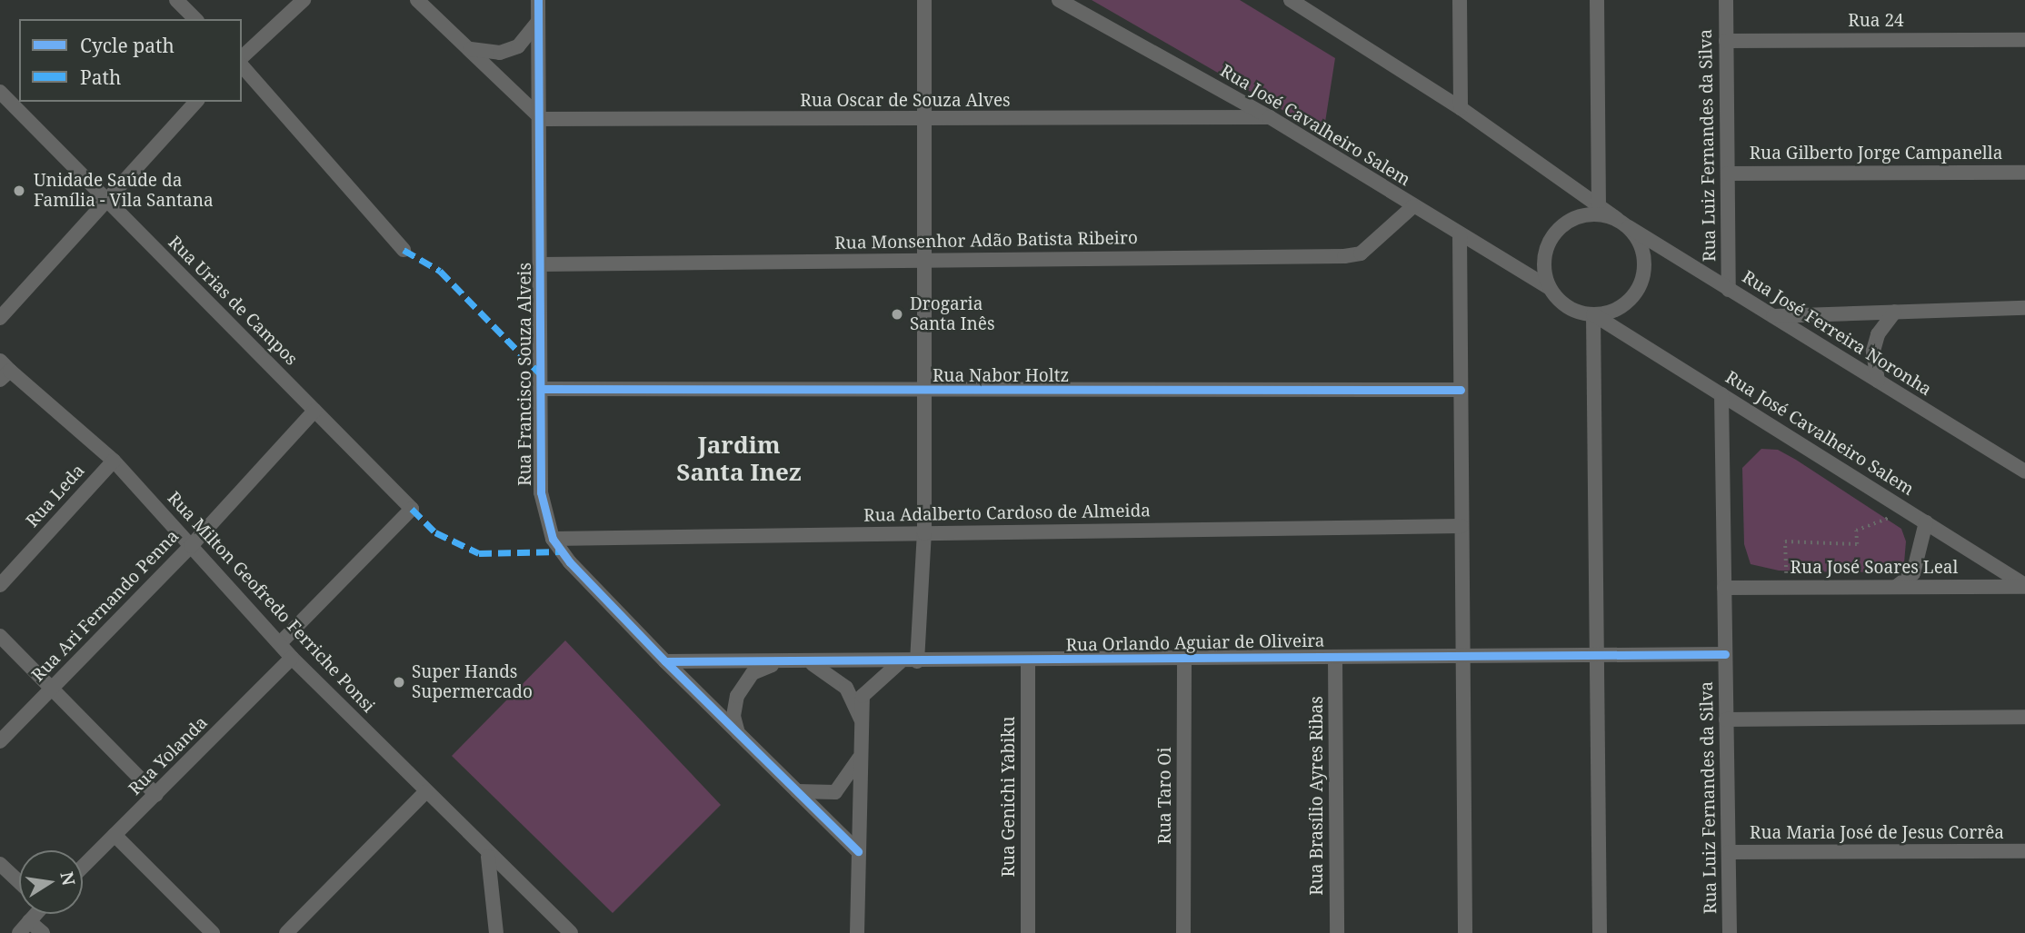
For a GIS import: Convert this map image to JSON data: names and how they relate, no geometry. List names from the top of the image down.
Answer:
{
  "streets": {
    "street": [
      "Rua 24",
      "Rua Oscar de Souza Alves",
      "Rua José Cavalheiro Salem",
      "Rua Luiz Fernandes da Silva",
      "Rua Gilberto Jorge Campanella",
      "Rua Monsenhor Adão Batista Ribeiro",
      "Rua Urias de Campos",
      "Rua José Ferreira Noronha",
      "Rua Francisco Souza Alveis",
      "Rua Nabor Holtz",
      "Rua Leda",
      "Rua Adalberto Cardoso de Almeida",
      "Rua José Soares Leal",
      "Rua Milton Geofredo Ferriche Ponsi",
      "Rua Ari Fernando Penna",
      "Rua Orlando Aguiar de Oliveira",
      "Rua Yolanda",
      "Rua Taro Oi",
      "Rua Brasílio Ayres Ribas",
      "Rua Genichi Yabiku",
      "Rua Maria José de Jesus Corrêa"
    ]
  },
  "crossings": [
    ["Rua 24", "Rua Luiz Fernandes da Silva"],
    ["Rua Oscar de Souza Alves", "Rua José Cavalheiro Salem"],
    ["Rua Oscar de Souza Alves", "Rua Francisco Souza Alveis"],
    ["Rua José Cavalheiro Salem", "Rua Luiz Fernandes da Silva"],
    ["Rua José Cavalheiro Salem", "Rua Monsenhor Adão Batista Ribeiro"],
    ["Rua José Cavalheiro Salem", "Rua José Ferreira Noronha"],
    ["Rua José Cavalheiro Salem", "Rua José Soares Leal"],
    ["Rua Luiz Fernandes da Silva", "Rua Gilberto Jorge Campanella"],
    ["Rua Luiz Fernandes da Silva", "Rua José Ferreira Noronha"],
    ["Rua Luiz Fernandes da Silva", "Rua José Soares Leal"],
    ["Rua Luiz Fernandes da Silva", "Rua Orlando Aguiar de Oliveira"],
    ["Rua Luiz Fernandes da Silva", "Rua Maria José de Jesus Corrêa"],
    ["Rua Monsenhor Adão Batista Ribeiro", "Rua Francisco Souza Alveis"],
    ["Rua Urias de Campos", "Rua Milton Geofredo Ferriche Ponsi"],
    ["Rua Urias de Campos", "Rua Ari Fernando Penna"],
    ["Rua Francisco Souza Alveis", "Rua Nabor Holtz"],
    ["Rua Francisco Souza Alveis", "Rua Adalberto Cardoso de Almeida"],
    ["Rua Francisco Souza Alveis", "Rua Orlando Aguiar de Oliveira"],
    ["Rua Leda", "Rua Milton Geofredo Ferriche Ponsi"],
    ["Rua Milton Geofredo Ferriche Ponsi", "Rua Ari Fernando Penna"],
    ["Rua Milton Geofredo Ferriche Ponsi", "Rua Yolanda"],
    ["Rua Orlando Aguiar de Oliveira", "Rua Taro Oi"],
    ["Rua Orlando Aguiar de Oliveira", "Rua Brasílio Ayres Ribas"],
    ["Rua Orlando Aguiar de Oliveira", "Rua Genichi Yabiku"]
  ],
  "districts": ["Jardim Santa Inez"],
  "places": ["Unidade Saúde da Família - Vila Santana", "Drogaria Santa Inês", "Super Hands Supermercado"],
  "legend": ["Cycle path", "Path"],
  "north": "right"
}
